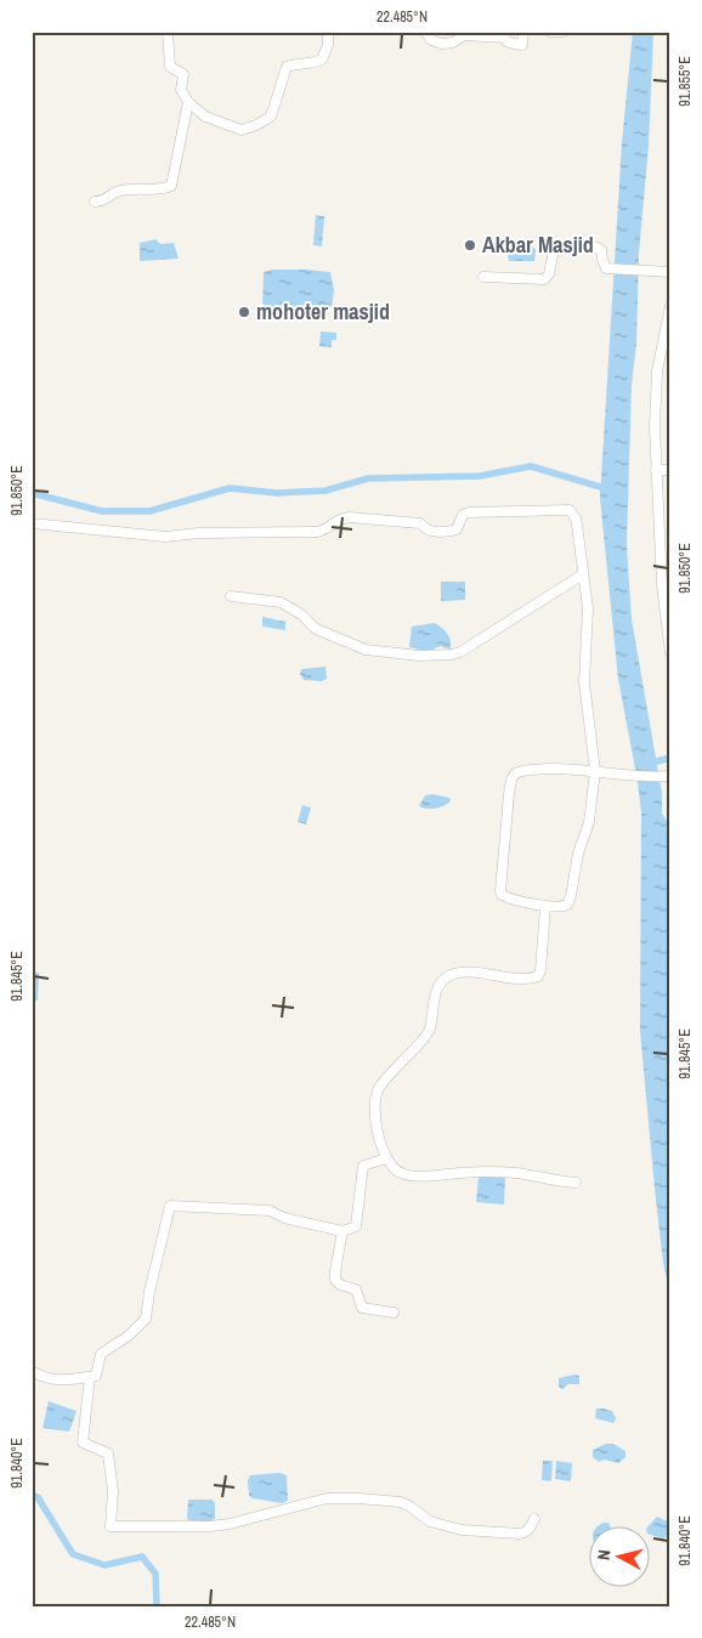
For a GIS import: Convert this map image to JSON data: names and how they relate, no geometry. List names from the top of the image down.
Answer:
{
  "places": ["Akbar Masjid", "mohoter masjid"],
  "north": "left",
  "coordinates": [
    "22.485°N",
    "91.855°E",
    "91.850°E",
    "91.845°E",
    "91.840°E"
  ]
}
